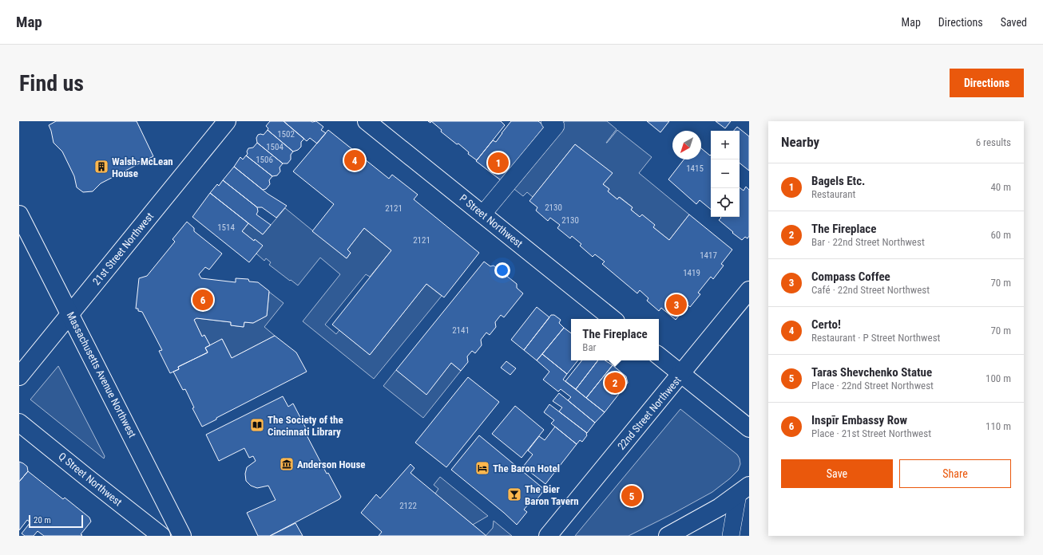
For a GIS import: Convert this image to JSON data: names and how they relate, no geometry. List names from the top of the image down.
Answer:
{
  "streets": {
    "main road": [
      "P Street Northwest",
      "21st Street Northwest",
      "Massachusetts Avenue Northwest",
      "22nd Street Northwest",
      "Q Street Northwest"
    ]
  },
  "crossings": [
    ["21st Street Northwest", "Massachusetts Avenue Northwest"]
  ],
  "places": {
    "building": ["Walsh-McLean House"],
    "library": ["The Society of the Cincinnati Library"],
    "museum": ["Anderson House"],
    "hotel": ["The Baron Hotel"],
    "bar": ["The Bier Baron Tavern"]
  },
  "house_numbers": [
    "1502",
    "1504",
    "1506",
    "1415",
    "2130",
    "2121",
    "2130",
    "1514",
    "2121",
    "1417",
    "1419",
    "2141",
    "2122"
  ],
  "scale_bar": "20 m",
  "north": "bottom left",
  "page": {
    "header": "Map",
    "nav": ["Map", "Directions", "Saved"],
    "buttons": [
      "Directions",
      ["Save", "Share"]
    ],
    "title": "Find us",
    "heading": ["Nearby", "6 results"],
    "map_buttons": ["+", "−"],
    "pins": [
      "4",
      "1",
      "6",
      "3",
      "2",
      "5"
    ],
    "list": [
      {
        "mark": "1",
        "name": "Bagels Etc.",
        "note": "Restaurant",
        "value": "40 m"
      },
      {
        "mark": "2",
        "name": "The Fireplace",
        "note": "Bar · 22nd Street Northwest",
        "value": "60 m"
      },
      {
        "mark": "3",
        "name": "Compass Coffee",
        "note": "Café · 22nd Street Northwest",
        "value": "70 m"
      },
      {
        "mark": "4",
        "name": "Certo!",
        "note": "Restaurant · P Street Northwest",
        "value": "70 m"
      },
      {
        "mark": "5",
        "name": "Taras Shevchenko Statue",
        "note": "Place · 22nd Street Northwest",
        "value": "100 m"
      },
      {
        "mark": "6",
        "name": "Inspīr Embassy Row",
        "note": "Place · 21st Street Northwest",
        "value": "110 m"
      }
    ],
    "popup": ["The Fireplace", "Bar"],
    "scale": "20 m"
  }
}
